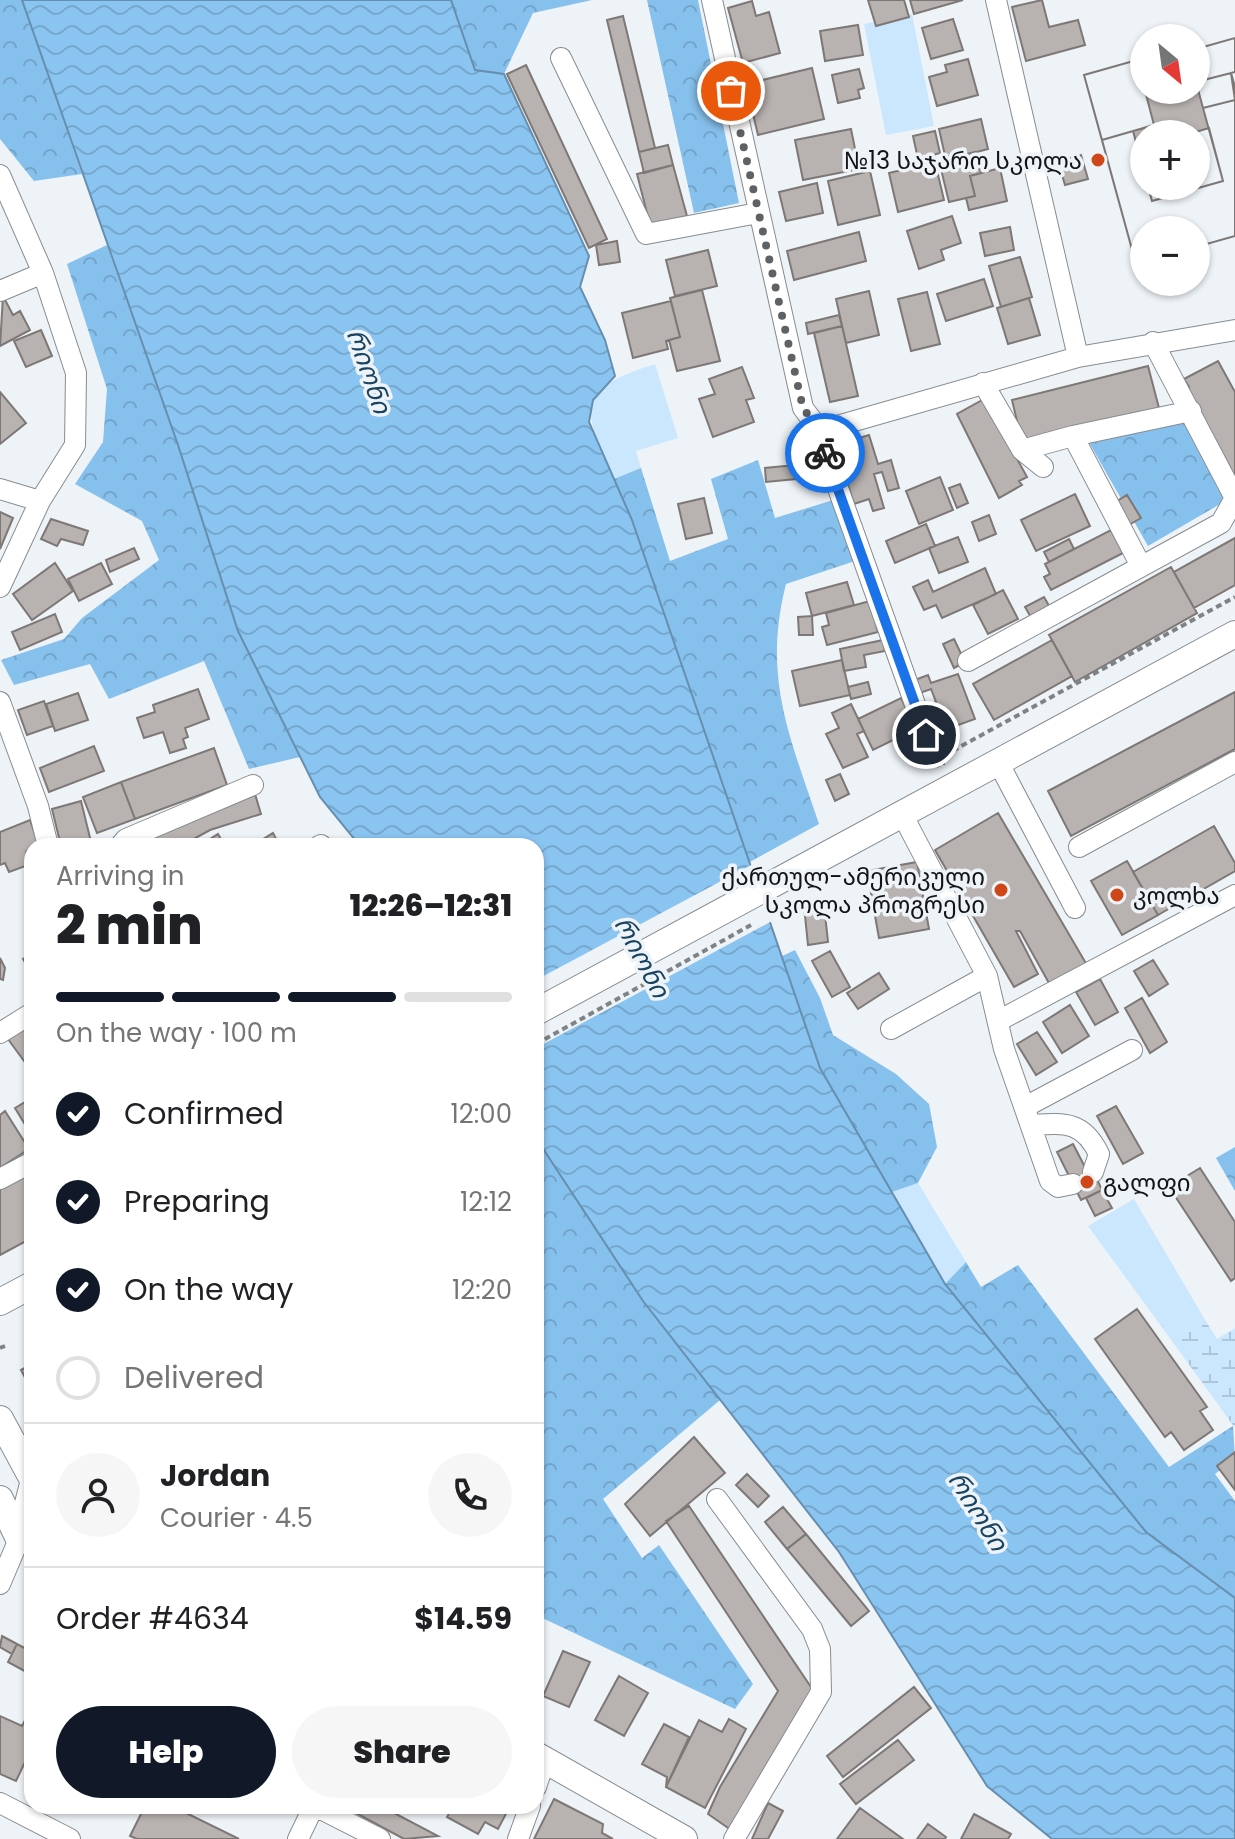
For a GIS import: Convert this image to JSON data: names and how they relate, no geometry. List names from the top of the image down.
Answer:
{
  "water": ["რიონი"],
  "places": [
    "№13 საჯარო სკოლა",
    "ქართულ-ამერიკული სკოლა პროგრესი",
    "კოლხა",
    "გალფი"
  ],
  "north": "bottom right",
  "page": {
    "map_buttons": ["+", "−"],
    "heading": ["2 min", "Arriving in", "12:26–12:31"],
    "panel": [
      "Jordan",
      "Courier · 4.5",
      "Order #4634",
      "$14.59"
    ],
    "bar": "On the way · 100 m",
    "list": [
      ["Confirmed", "12:00"],
      ["Preparing", "12:12"],
      ["On the way", "12:20"],
      "Delivered"
    ],
    "buttons": ["Help", "Share"]
  }
}
